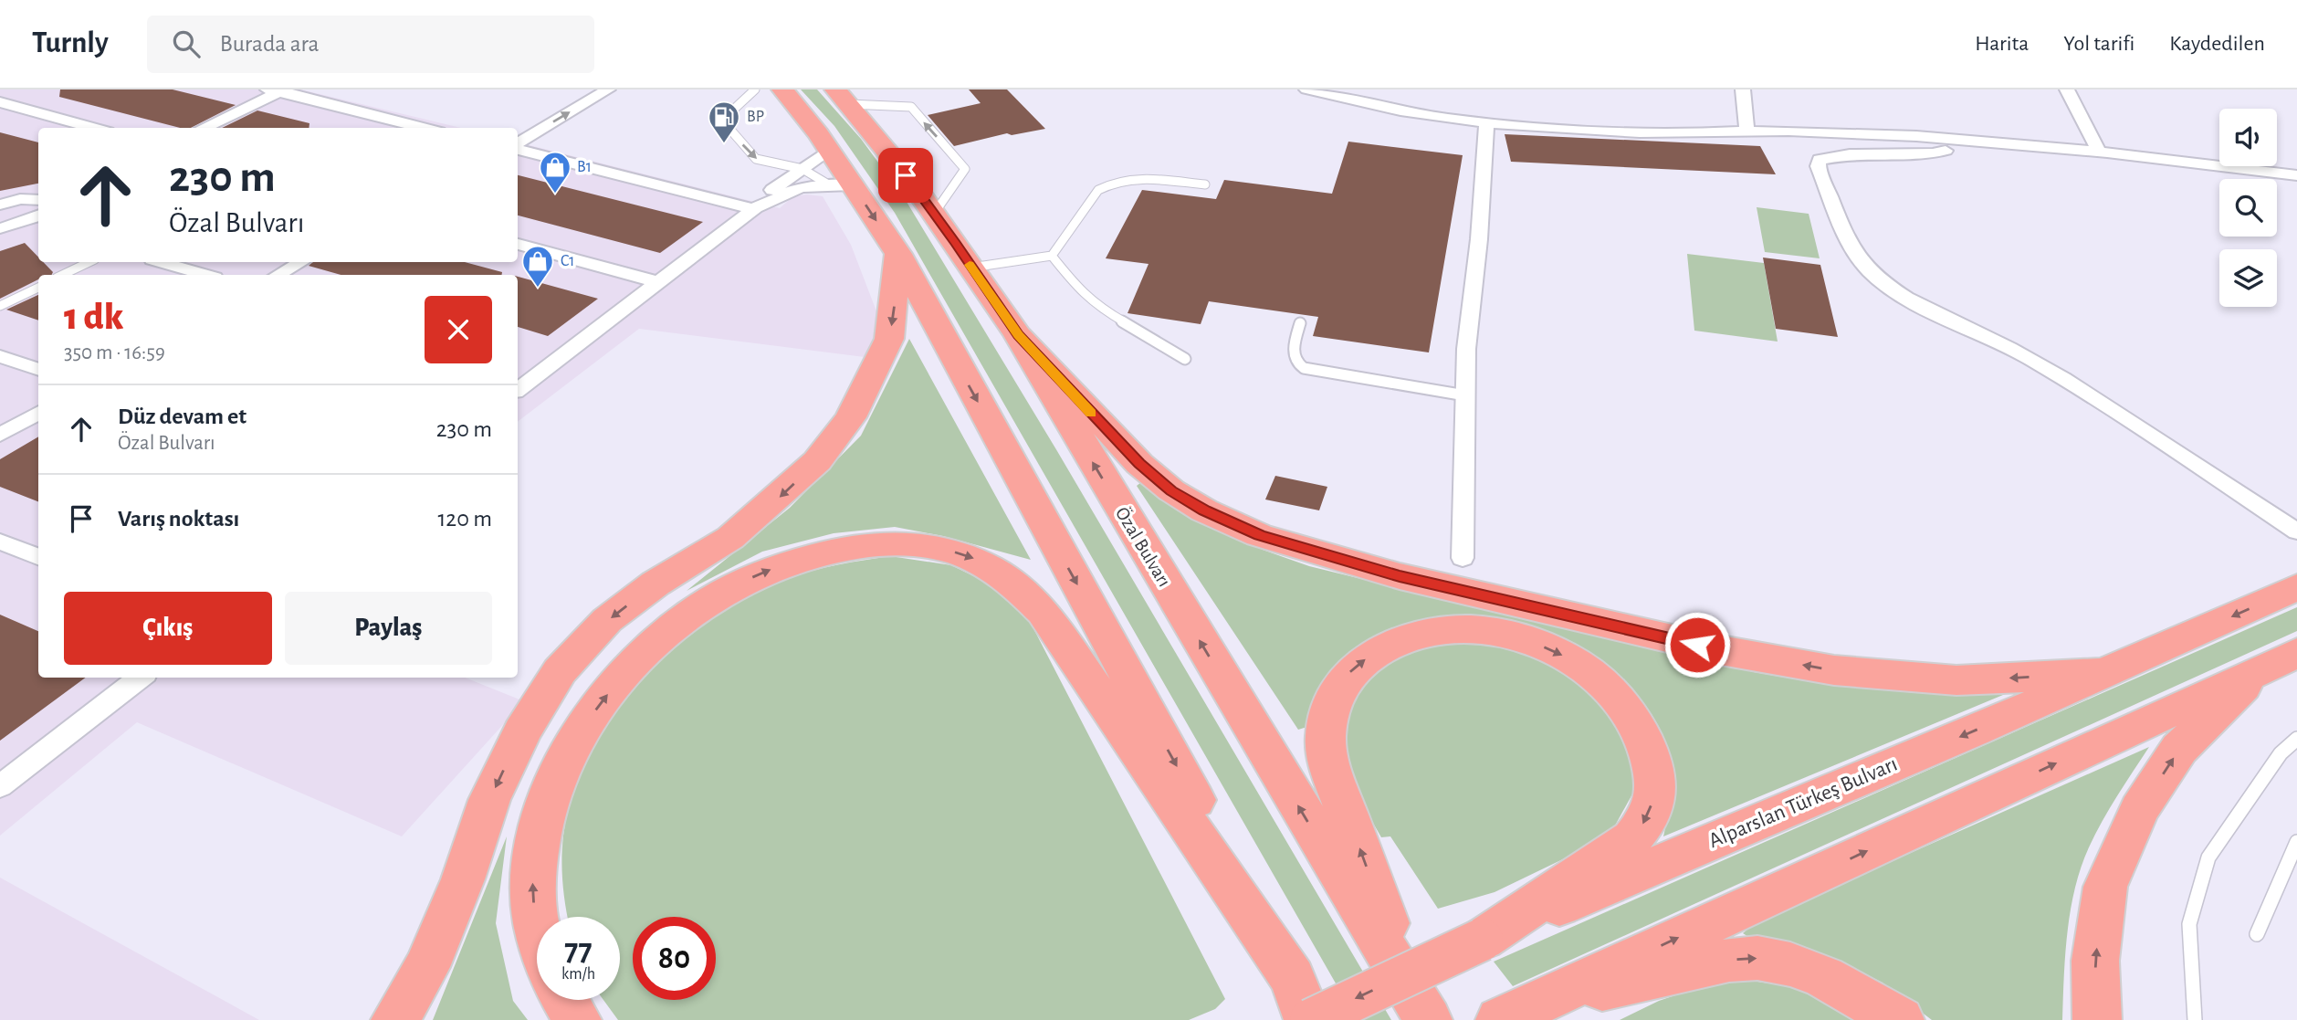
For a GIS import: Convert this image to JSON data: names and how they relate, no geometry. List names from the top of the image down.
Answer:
{
  "streets": {
    "highway": ["Özal Bulvarı", "Alparslan Türkeş Bulvarı"]
  },
  "places": {
    "fuel station": ["BP"],
    "shop": ["B1", "C1"]
  },
  "page": {
    "header": "Turnly",
    "search": "Burada ara",
    "nav": ["Harita", "Yol tarifi", "Kaydedilen"],
    "turn": ["230 m", "Özal Bulvarı"],
    "heading": ["1 dk", "350 m · 16:59"],
    "list": [
      {
        "name": "Düz devam et",
        "note": "Özal Bulvarı",
        "value": "230 m"
      },
      {
        "name": "Varış noktası",
        "value": "120 m"
      }
    ],
    "buttons": ["Çıkış", "Paylaş"],
    "speed": "77 km/h",
    "limit": "80"
  }
}
